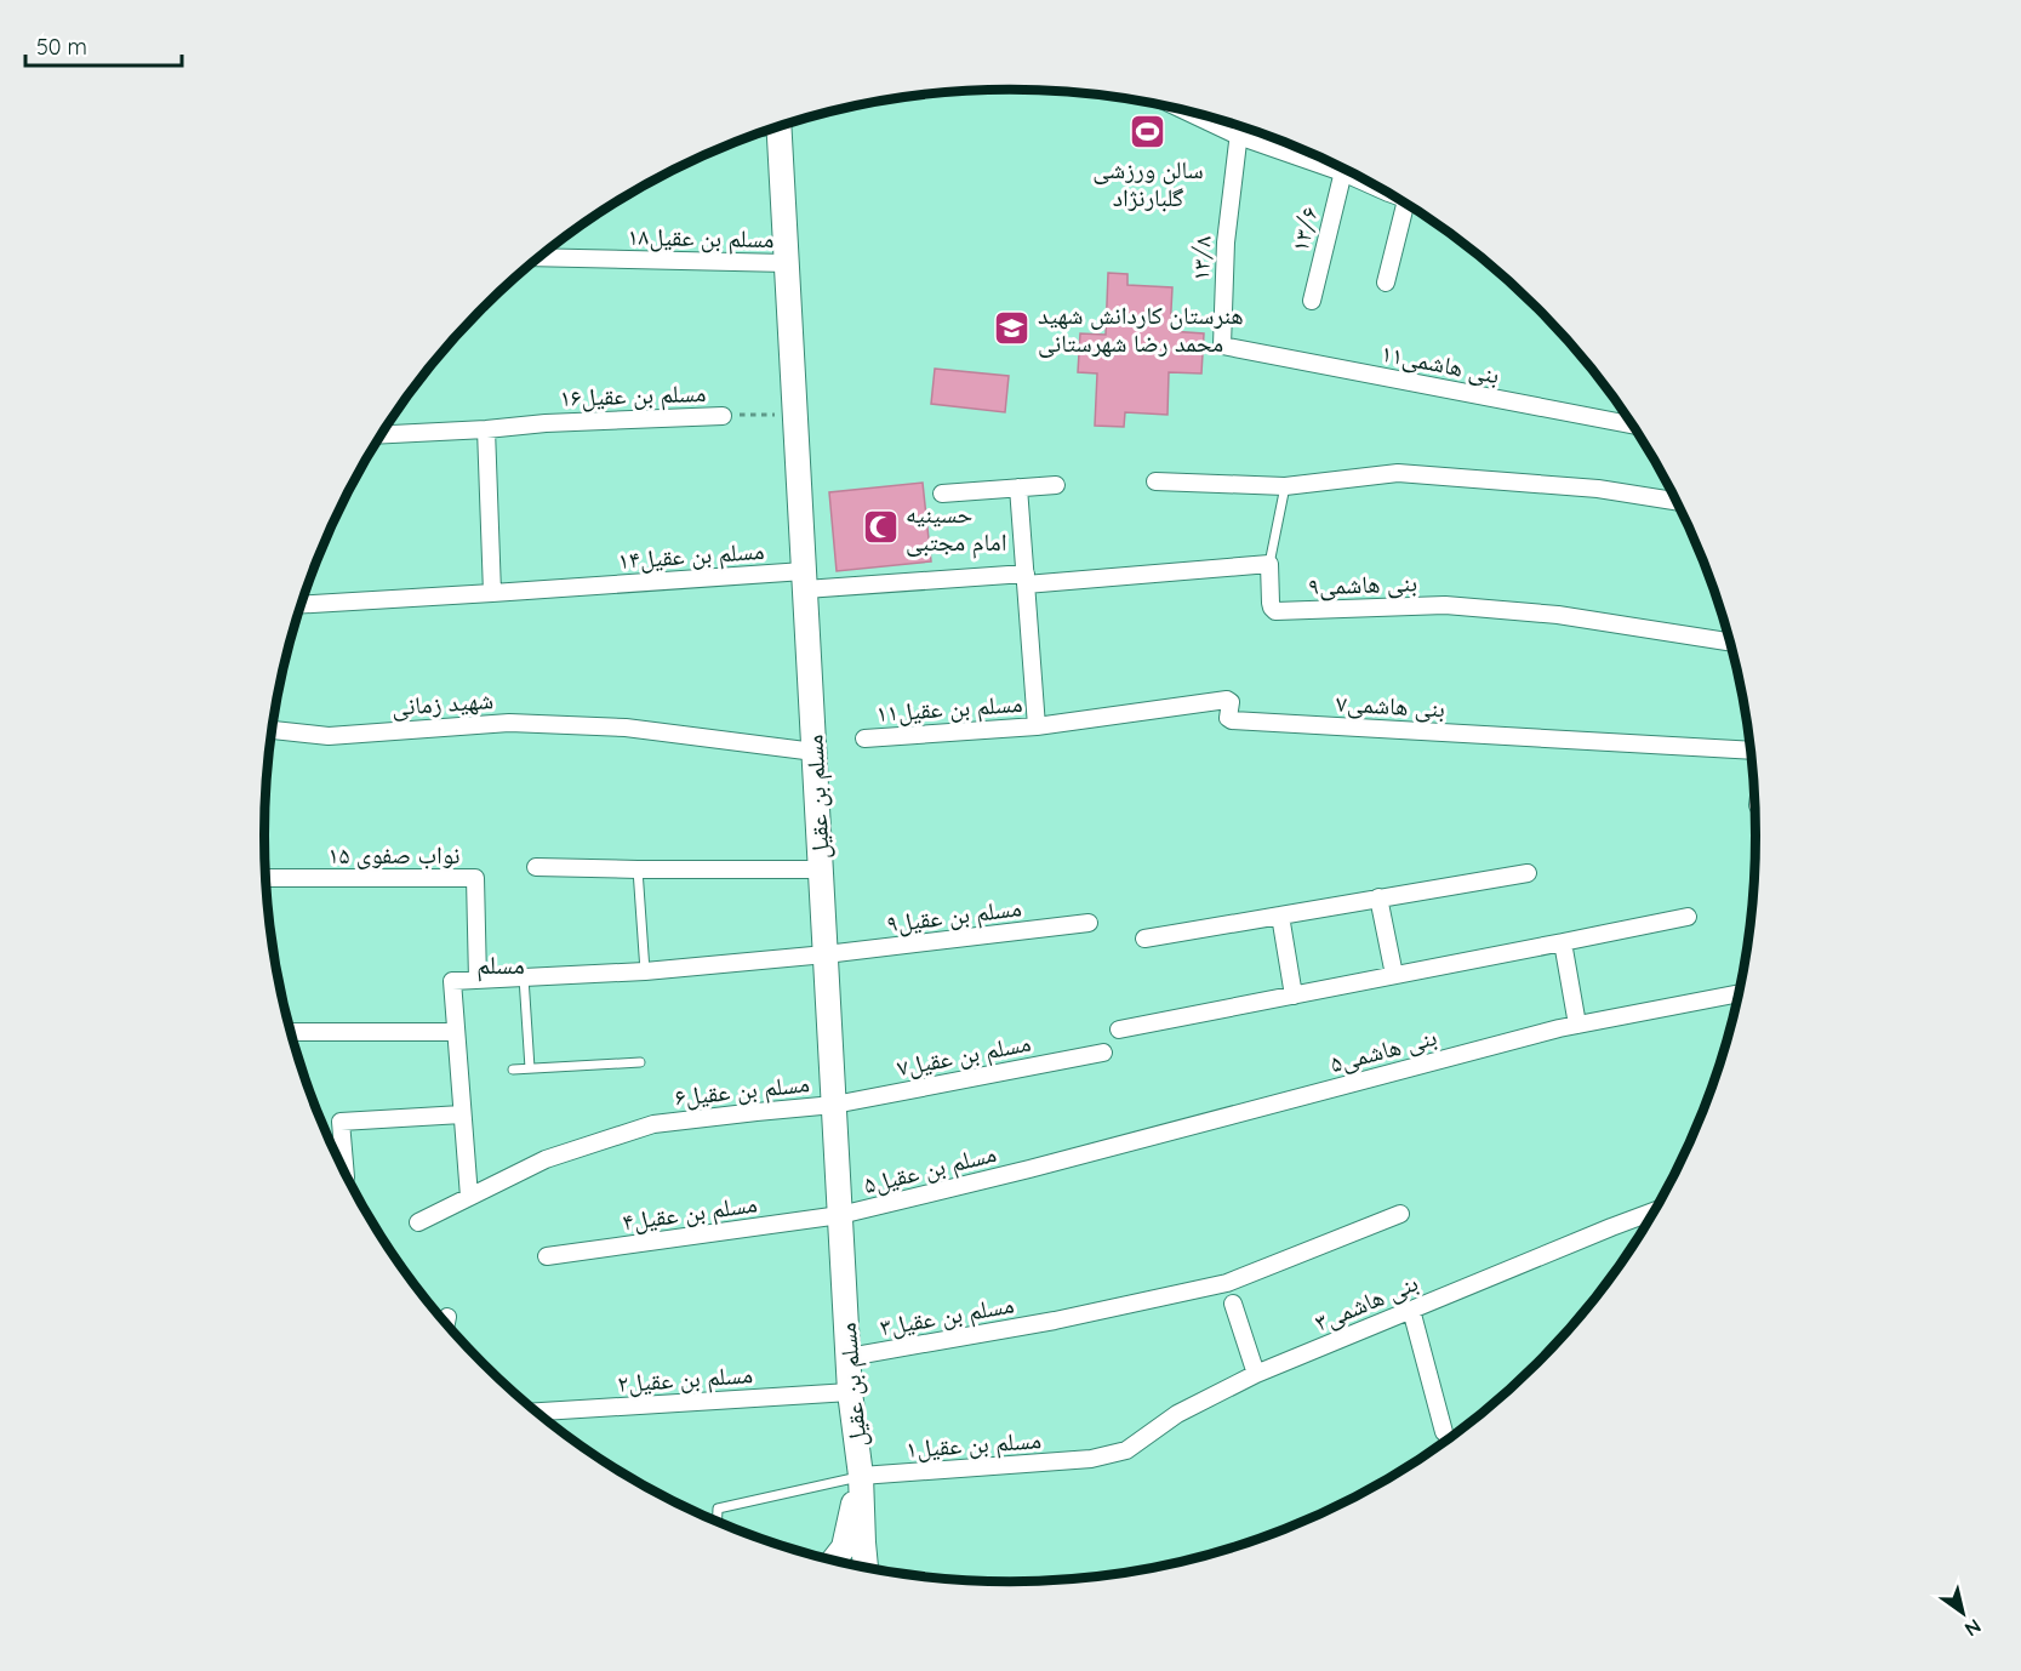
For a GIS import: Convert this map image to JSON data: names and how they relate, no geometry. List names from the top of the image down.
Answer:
{
  "streets": {
    "street": [
      "۱۳/۶",
      "مسلم بن عقیل۱۸",
      "۱۳/۸",
      "بنی هاشمی۱۱",
      "مسلم بن عقیل۱۶",
      "مسلم بن عقیل۱۴",
      "بنی هاشمی۹",
      "شهید زمانی",
      "بنی هاشمی۷",
      "مسلم بن عقیل۱۱",
      "مسلم بن عقیل",
      "نواب صفوی ۱۵",
      "مسلم بن عقیل۹",
      "بنی هاشمی۵",
      "مسلم بن عقیل۷",
      "مسلم بن عقیل۶",
      "مسلم بن عقیل۵",
      "مسلم بن عقیل۴",
      "بنی هاشمی۳",
      "مسلم بن عقیل۳",
      "مسلم بن عقیل۲",
      "مسلم بن عقیل۱"
    ]
  },
  "crossings": [
    ["مسلم بن عقیل۱۸", "مسلم بن عقیل"],
    ["۱۳/۸", "بنی هاشمی۱۱"],
    ["مسلم بن عقیل۱۴", "مسلم بن عقیل"],
    ["شهید زمانی", "مسلم بن عقیل"],
    ["بنی هاشمی۷", "مسلم بن عقیل۱۱"],
    ["مسلم بن عقیل", "مسلم بن عقیل۹"],
    ["مسلم بن عقیل", "مسلم بن عقیل۷"],
    ["مسلم بن عقیل", "مسلم بن عقیل۶"],
    ["مسلم بن عقیل", "مسلم بن عقیل۵"],
    ["مسلم بن عقیل", "مسلم بن عقیل۴"],
    ["مسلم بن عقیل", "مسلم بن عقیل۳"],
    ["مسلم بن عقیل", "مسلم بن عقیل۲"],
    ["مسلم بن عقیل", "مسلم بن عقیل۱"],
    ["نواب صفوی ۱۵", "مسلم بن عقیل۹"],
    ["بنی هاشمی۵", "مسلم بن عقیل۵"],
    ["مسلم بن عقیل۷", "مسلم بن عقیل۶"],
    ["مسلم بن عقیل۵", "مسلم بن عقیل۴"],
    ["بنی هاشمی۳", "مسلم بن عقیل۱"]
  ],
  "districts": ["مسلم"],
  "places": {
    "sports": ["سالن ورزشی گلبارنژاد"],
    "school or university": ["هنرستان کاردانش شهید محمد رضا شهرستانی"],
    "mosque": ["حسینیه امام مجتبی"]
  },
  "scale_bar": "50 m",
  "north": "bottom right"
}
